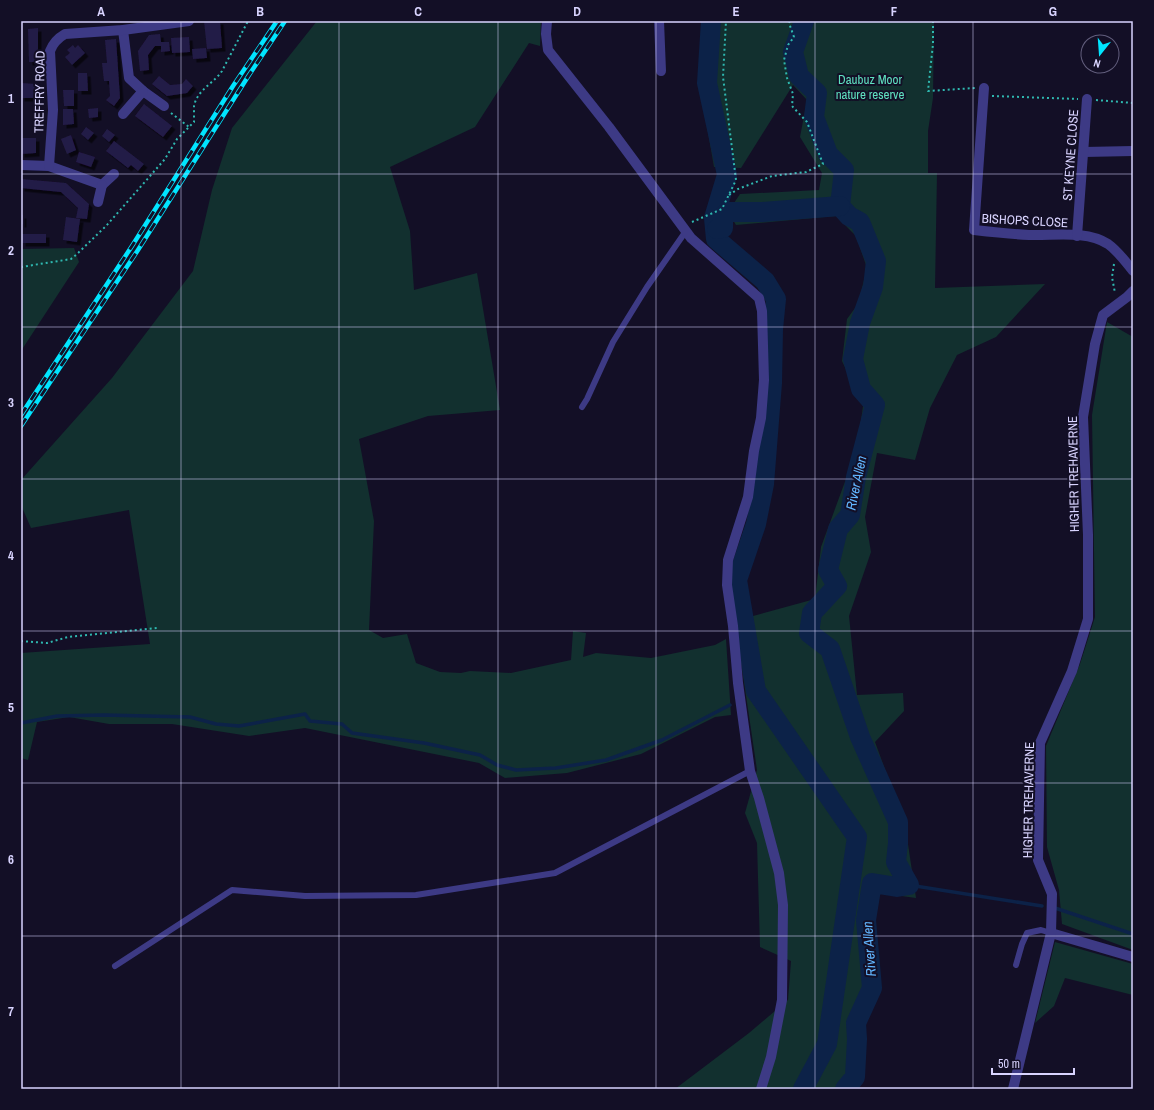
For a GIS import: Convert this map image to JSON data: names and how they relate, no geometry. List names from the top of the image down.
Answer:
{
  "streets": {
    "street": [
      "TREFFRY ROAD",
      "ST KEYNE CLOSE",
      "BISHOPS CLOSE",
      "HIGHER TREHAVERNE"
    ]
  },
  "crossings": [
    ["ST KEYNE CLOSE", "BISHOPS CLOSE"]
  ],
  "water": ["River Allen"],
  "parks": ["Daubuz Moor nature reserve"],
  "scale_bar": "50 m",
  "north": "bottom",
  "grid": {
    "columns": [
      "A",
      "B",
      "C",
      "D",
      "E",
      "F",
      "G"
    ],
    "rows": [
      "1",
      "2",
      "3",
      "4",
      "5",
      "6",
      "7"
    ]
  }
}
